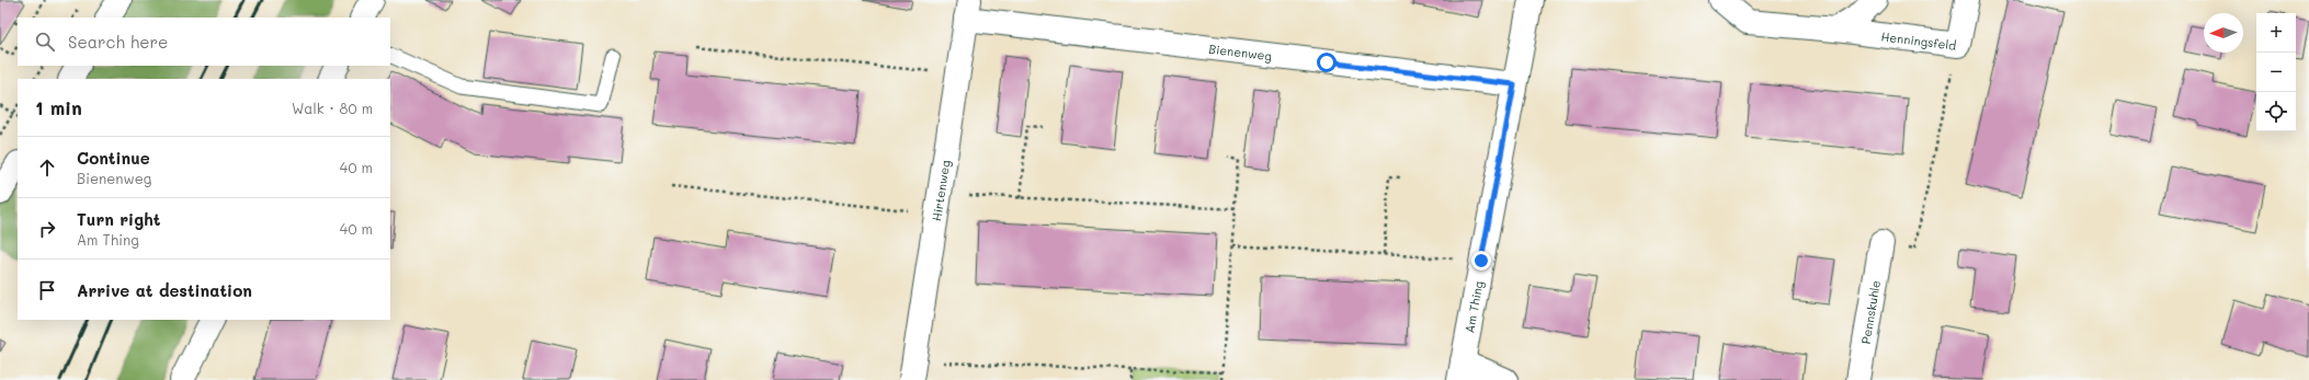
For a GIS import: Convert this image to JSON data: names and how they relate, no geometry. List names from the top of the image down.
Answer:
{
  "streets": {
    "street": [
      "Henningsfeld",
      "Bienenweg",
      "Hirtenweg",
      "Am Thing",
      "Pennskuhle"
    ]
  },
  "crossings": [
    ["Bienenweg", "Hirtenweg"],
    ["Bienenweg", "Am Thing"]
  ],
  "north": "left",
  "page": {
    "map_buttons": ["+", "−"],
    "search": "Search here",
    "heading": ["1 min", "Walk · 80 m"],
    "list": [
      ["Continue", "Bienenweg", "40 m"],
      ["Turn right", "Am Thing", "40 m"],
      "Arrive at destination"
    ]
  }
}
